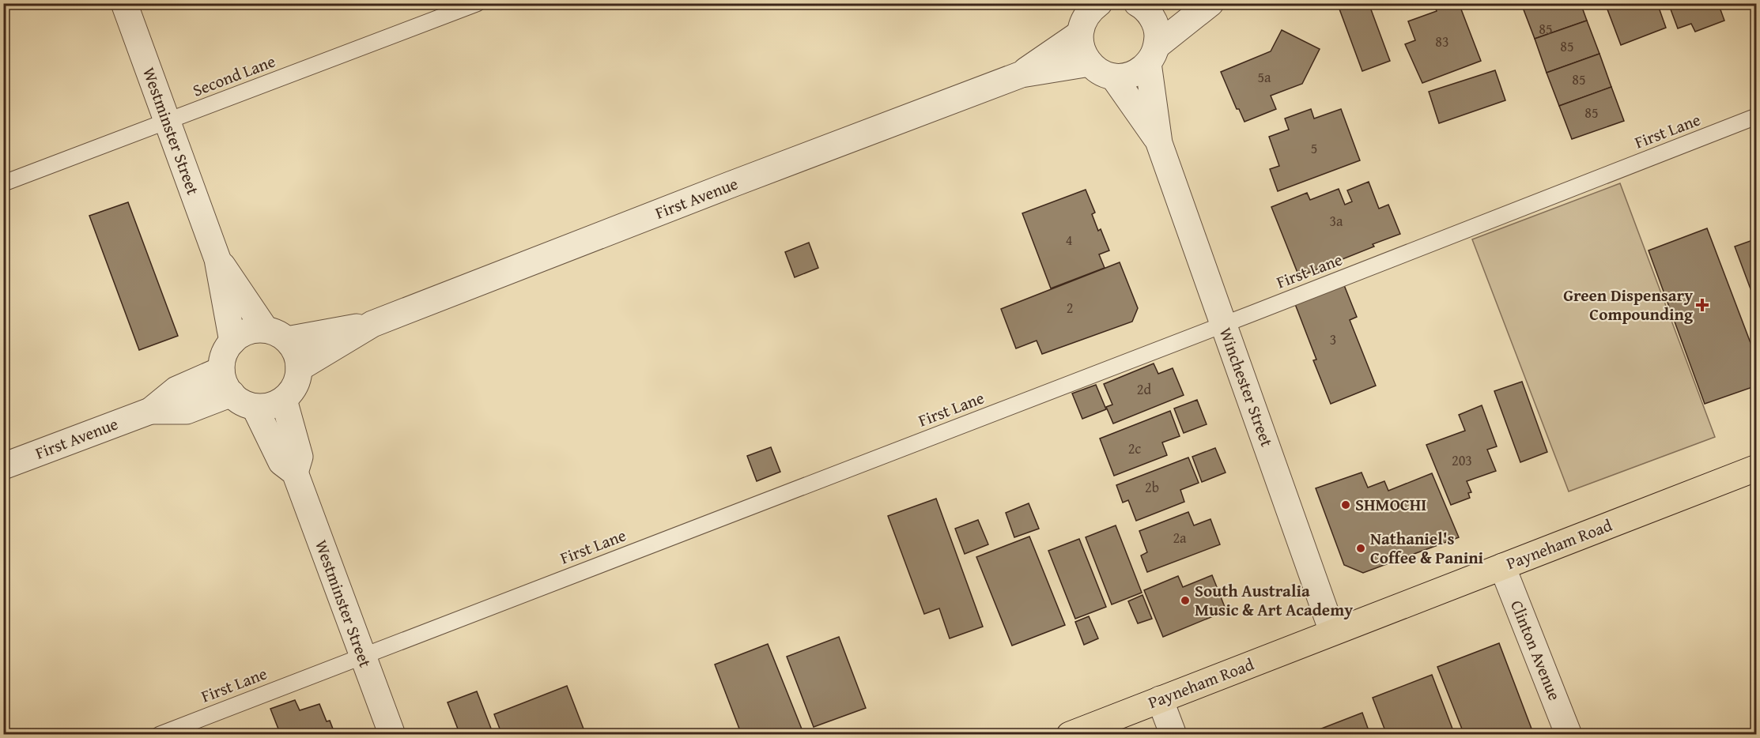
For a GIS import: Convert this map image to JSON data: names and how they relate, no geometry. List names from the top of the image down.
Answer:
{
  "streets": {
    "main road": ["Payneham Road"],
    "street": [
      "Westminster Street",
      "First Avenue",
      "Winchester Street",
      "Clinton Avenue"
    ],
    "lane": ["Second Lane", "First Lane"]
  },
  "crossings": [
    ["Second Lane", "Westminster Street"],
    ["Westminster Street", "First Lane"],
    ["Westminster Street", "First Avenue"],
    ["First Lane", "Winchester Street"],
    ["Winchester Street", "Payneham Road"],
    ["Payneham Road", "Clinton Avenue"]
  ],
  "places": {
    "health": ["Green Dispensary Compounding"],
    "other": ["SHMOCHI", "Nathaniel's Coffee & Panini", "South Australia Music & Art Academy"]
  },
  "house_numbers": [
    "85",
    "83",
    "85",
    "5a",
    "85",
    "85",
    "5",
    "3a",
    "4",
    "2",
    "3",
    "2d",
    "2c",
    "203",
    "2b",
    "2a"
  ]
}
